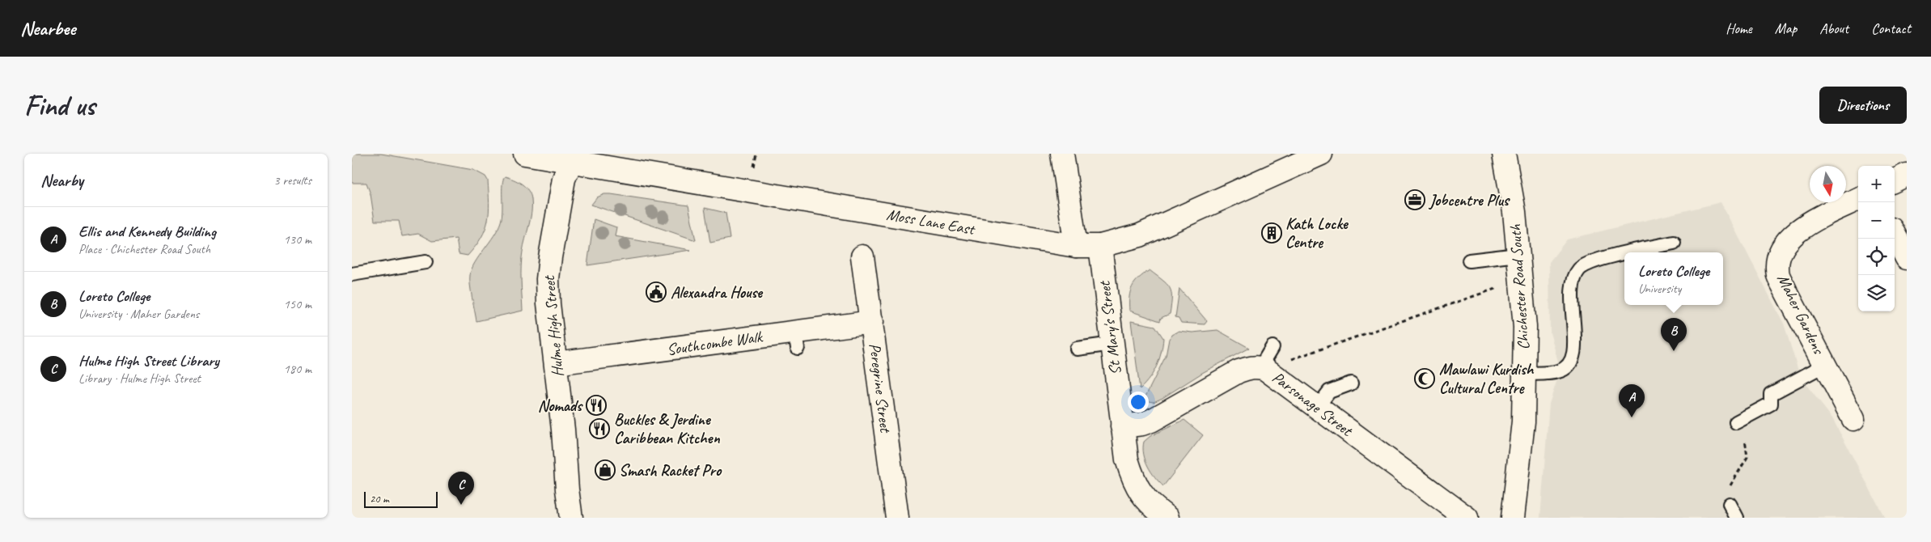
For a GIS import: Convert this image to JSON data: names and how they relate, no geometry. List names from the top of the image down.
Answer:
{
  "streets": {
    "street": [
      "Moss Lane East",
      "Chichester Road South",
      "Maher Gardens",
      "Hulme High Street",
      "St Mary's Street",
      "Southcombe Walk",
      "Peregrine Street",
      "Parsonage Street"
    ]
  },
  "crossings": [
    ["Moss Lane East", "Hulme High Street"],
    ["Moss Lane East", "St Mary's Street"],
    ["Hulme High Street", "Southcombe Walk"],
    ["St Mary's Street", "Parsonage Street"],
    ["Southcombe Walk", "Peregrine Street"]
  ],
  "places": {
    "office": ["Jobcentre Plus"],
    "building": ["Kath Locke Centre"],
    "public building": ["Alexandra House"],
    "mosque": ["Mawlawi Kurdish Cultural Centre"],
    "restaurant": ["Nomads", "Buckles & Jerdine Caribbean Kitchen"],
    "shop": ["Smash Racket Pro"]
  },
  "scale_bar": "20 m",
  "north": "bottom",
  "page": {
    "header": "Nearbee",
    "nav": [
      "Home",
      "Map",
      "About",
      "Contact"
    ],
    "buttons": "Directions",
    "title": "Find us",
    "heading": ["Nearby", "3 results"],
    "map_buttons": ["+", "−"],
    "list": [
      {
        "mark": "A",
        "name": "Ellis and Kennedy Building",
        "note": "Place · Chichester Road South",
        "value": "130 m"
      },
      {
        "mark": "B",
        "name": "Loreto College",
        "note": "University · Maher Gardens",
        "value": "150 m"
      },
      {
        "mark": "C",
        "name": "Hulme High Street Library",
        "note": "Library · Hulme High Street",
        "value": "180 m"
      }
    ],
    "popup": ["Loreto College", "University"],
    "pins": ["B", "A", "C"],
    "scale": "20 m"
  }
}
